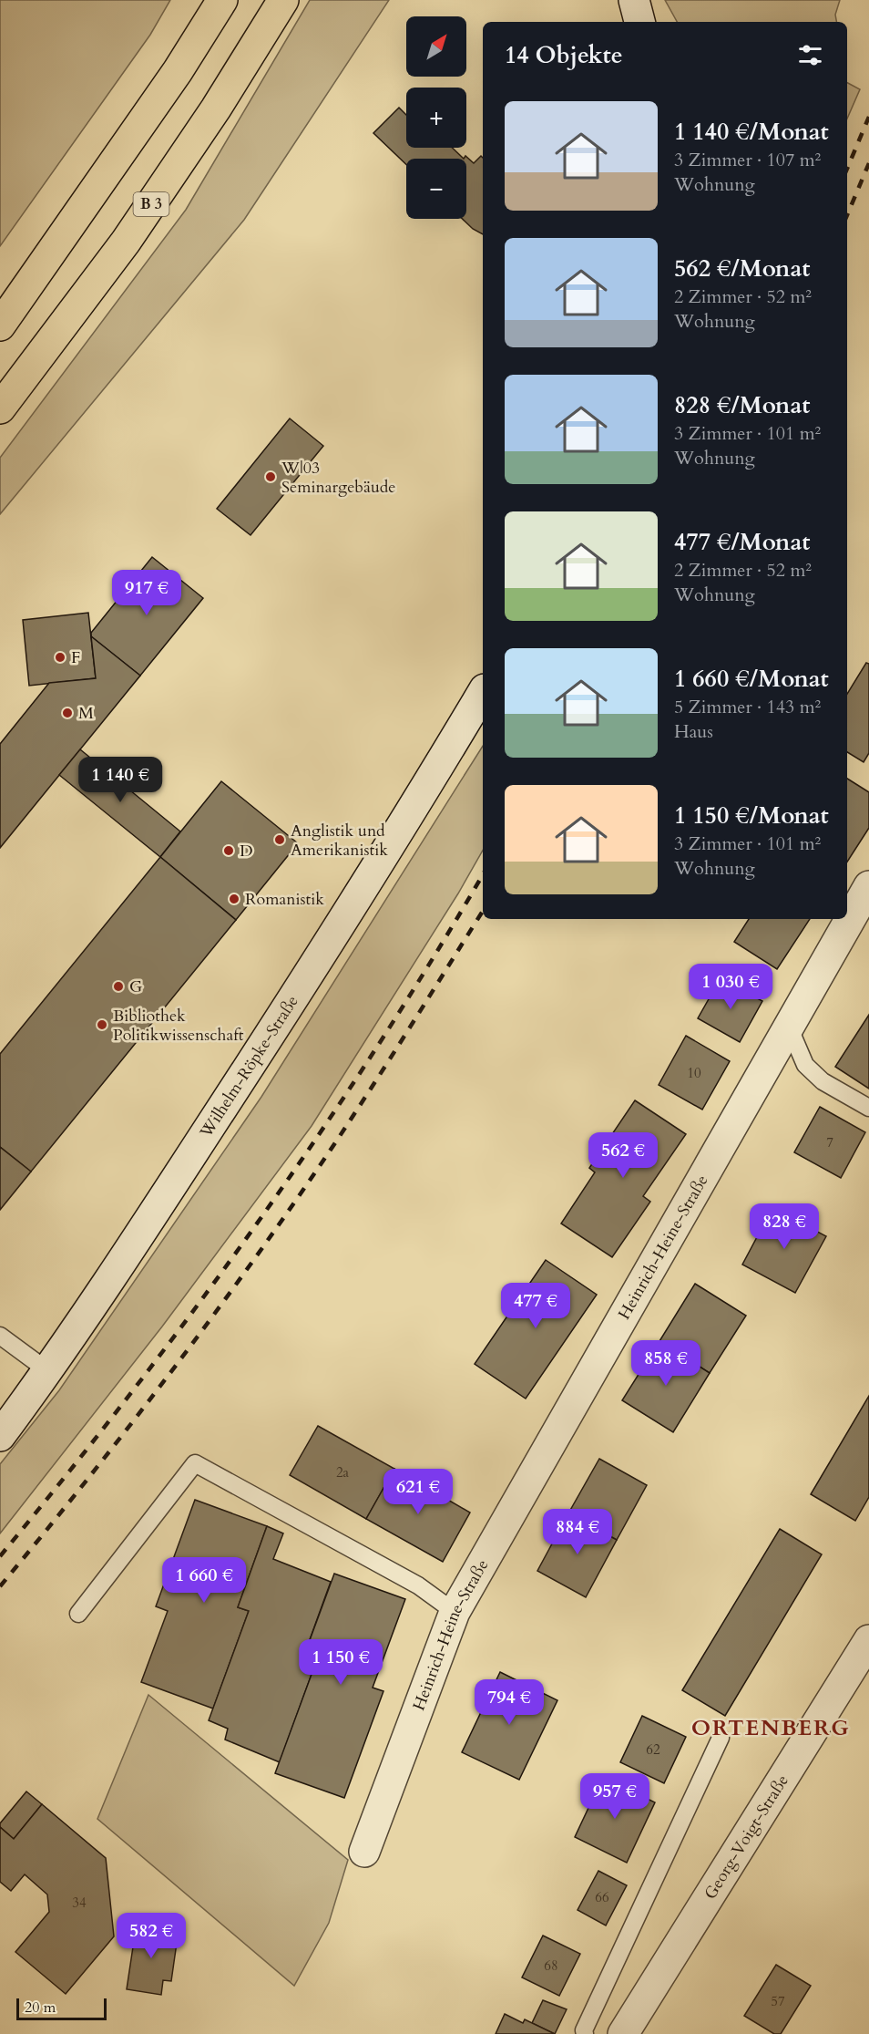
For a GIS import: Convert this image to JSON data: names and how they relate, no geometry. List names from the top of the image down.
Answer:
{
  "streets": {
    "highway": ["B 3"],
    "street": ["Wilhelm-Röpke-Straße", "Heinrich-Heine-Straße", "Georg-Voigt-Straße"]
  },
  "districts": ["ORTENBERG"],
  "places": [
    "W|03 Seminargebäude",
    "F",
    "M",
    "Anglistik und Amerikanistik",
    "D",
    "Romanistik",
    "G",
    "Bibliothek Politikwissenschaft"
  ],
  "house_numbers": [
    "10",
    "7",
    "2a",
    "62",
    "66",
    "34",
    "68",
    "57"
  ],
  "scale_bar": "20 m",
  "north": "top right",
  "page": {
    "map_buttons": ["+", "−"],
    "heading": "14 Objekte",
    "list": [
      {
        "name": "1 140 €/Monat",
        "note": "3 Zimmer · 107 m² · Wohnung"
      },
      {
        "name": "562 €/Monat",
        "note": "2 Zimmer · 52 m² · Wohnung"
      },
      {
        "name": "828 €/Monat",
        "note": "3 Zimmer · 101 m² · Wohnung"
      },
      {
        "name": "477 €/Monat",
        "note": "2 Zimmer · 52 m² · Wohnung"
      },
      {
        "name": "1 660 €/Monat",
        "note": "5 Zimmer · 143 m² · Haus"
      },
      {
        "name": "1 150 €/Monat",
        "note": "3 Zimmer · 101 m² · Wohnung"
      }
    ],
    "price": [
      "917 €",
      "1 140 €",
      "1 030 €",
      "562 €",
      "828 €",
      "477 €",
      "858 €",
      "621 €",
      "884 €",
      "1 660 €",
      "1 150 €",
      "794 €",
      "957 €",
      "582 €"
    ],
    "scale": "20 m"
  }
}
